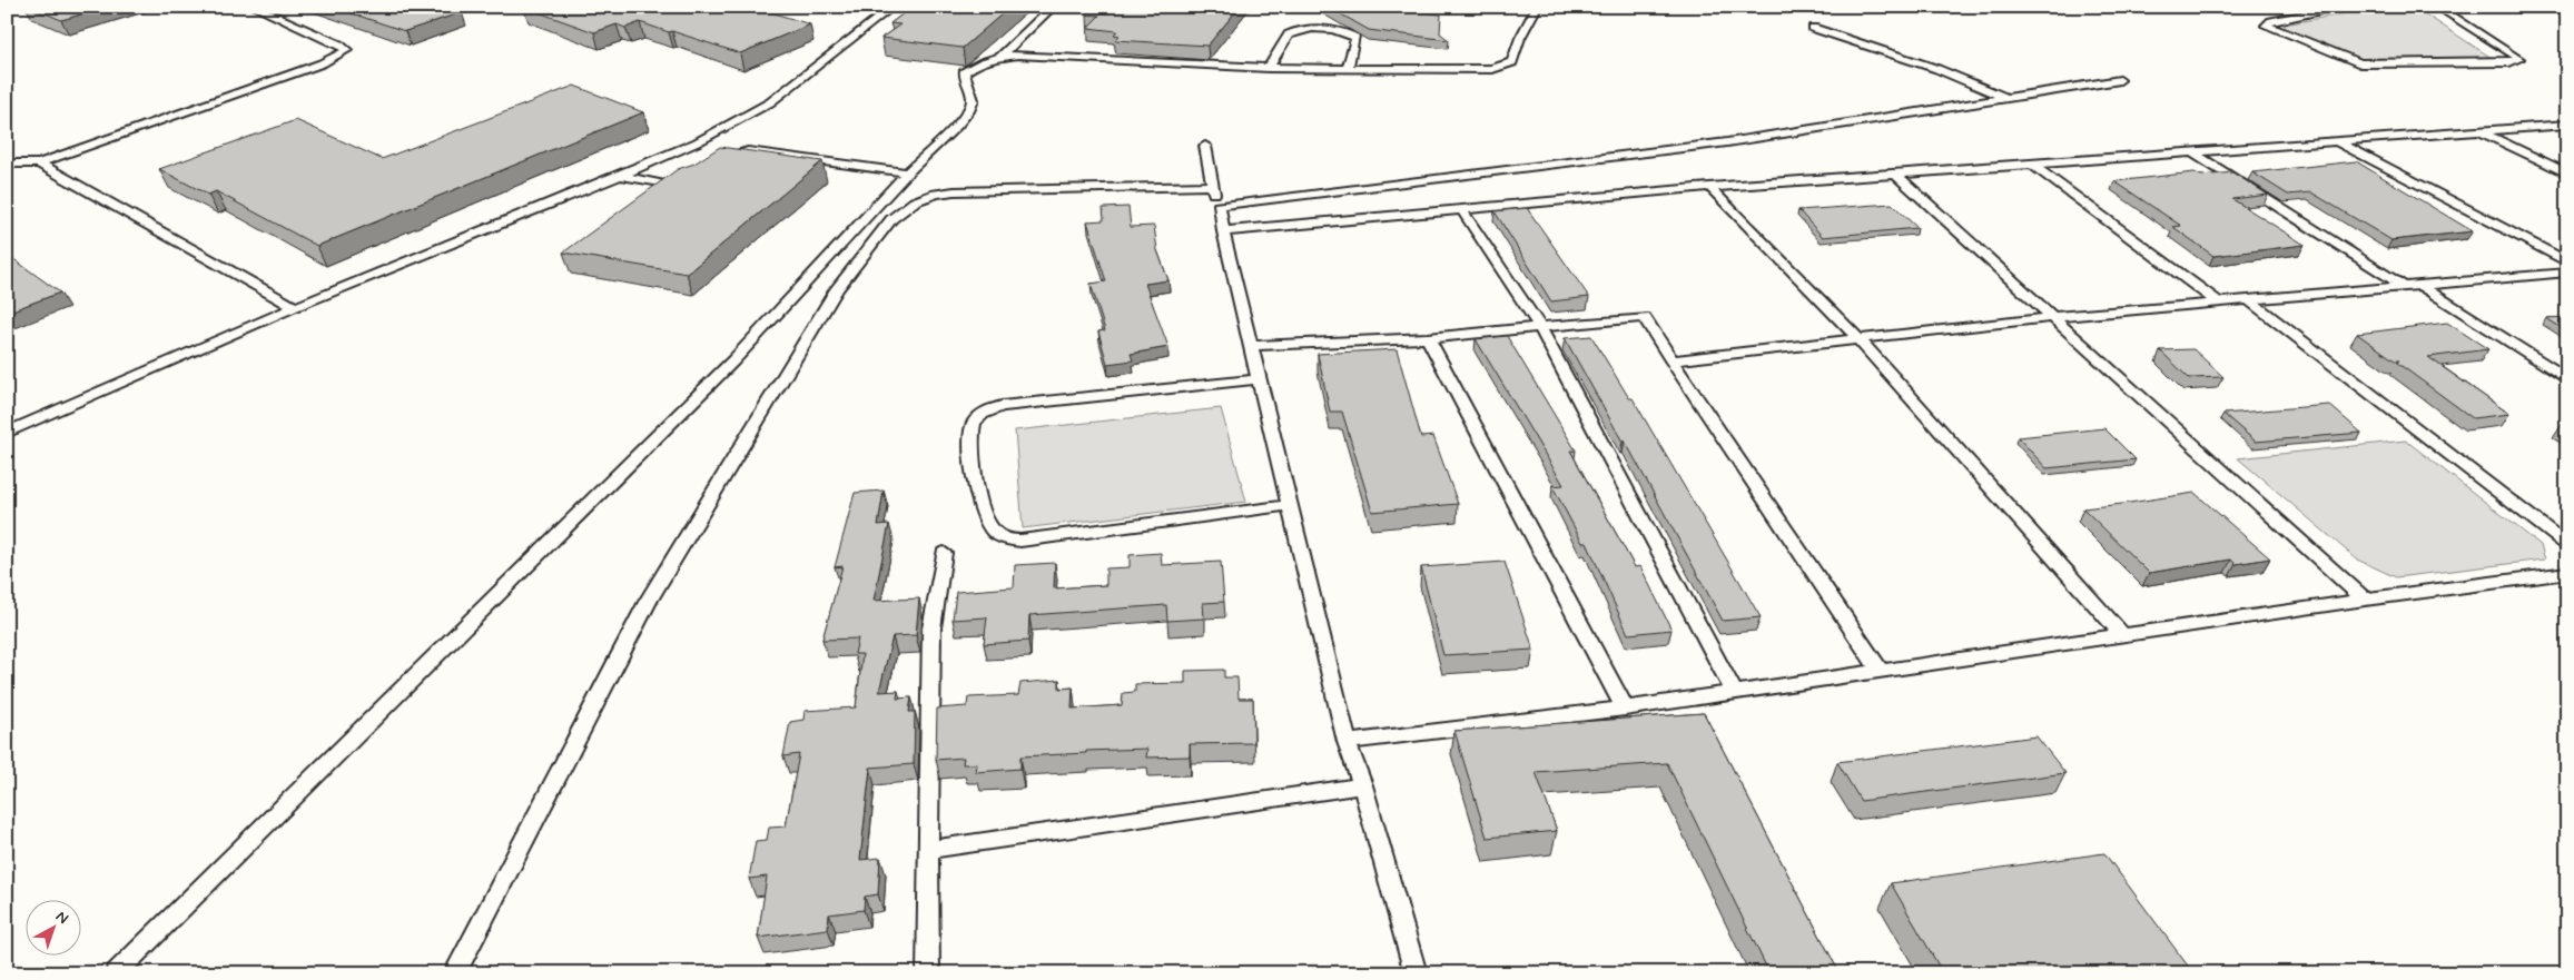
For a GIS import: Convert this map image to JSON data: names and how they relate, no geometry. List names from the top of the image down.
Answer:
{
  "north": "top right"
}
